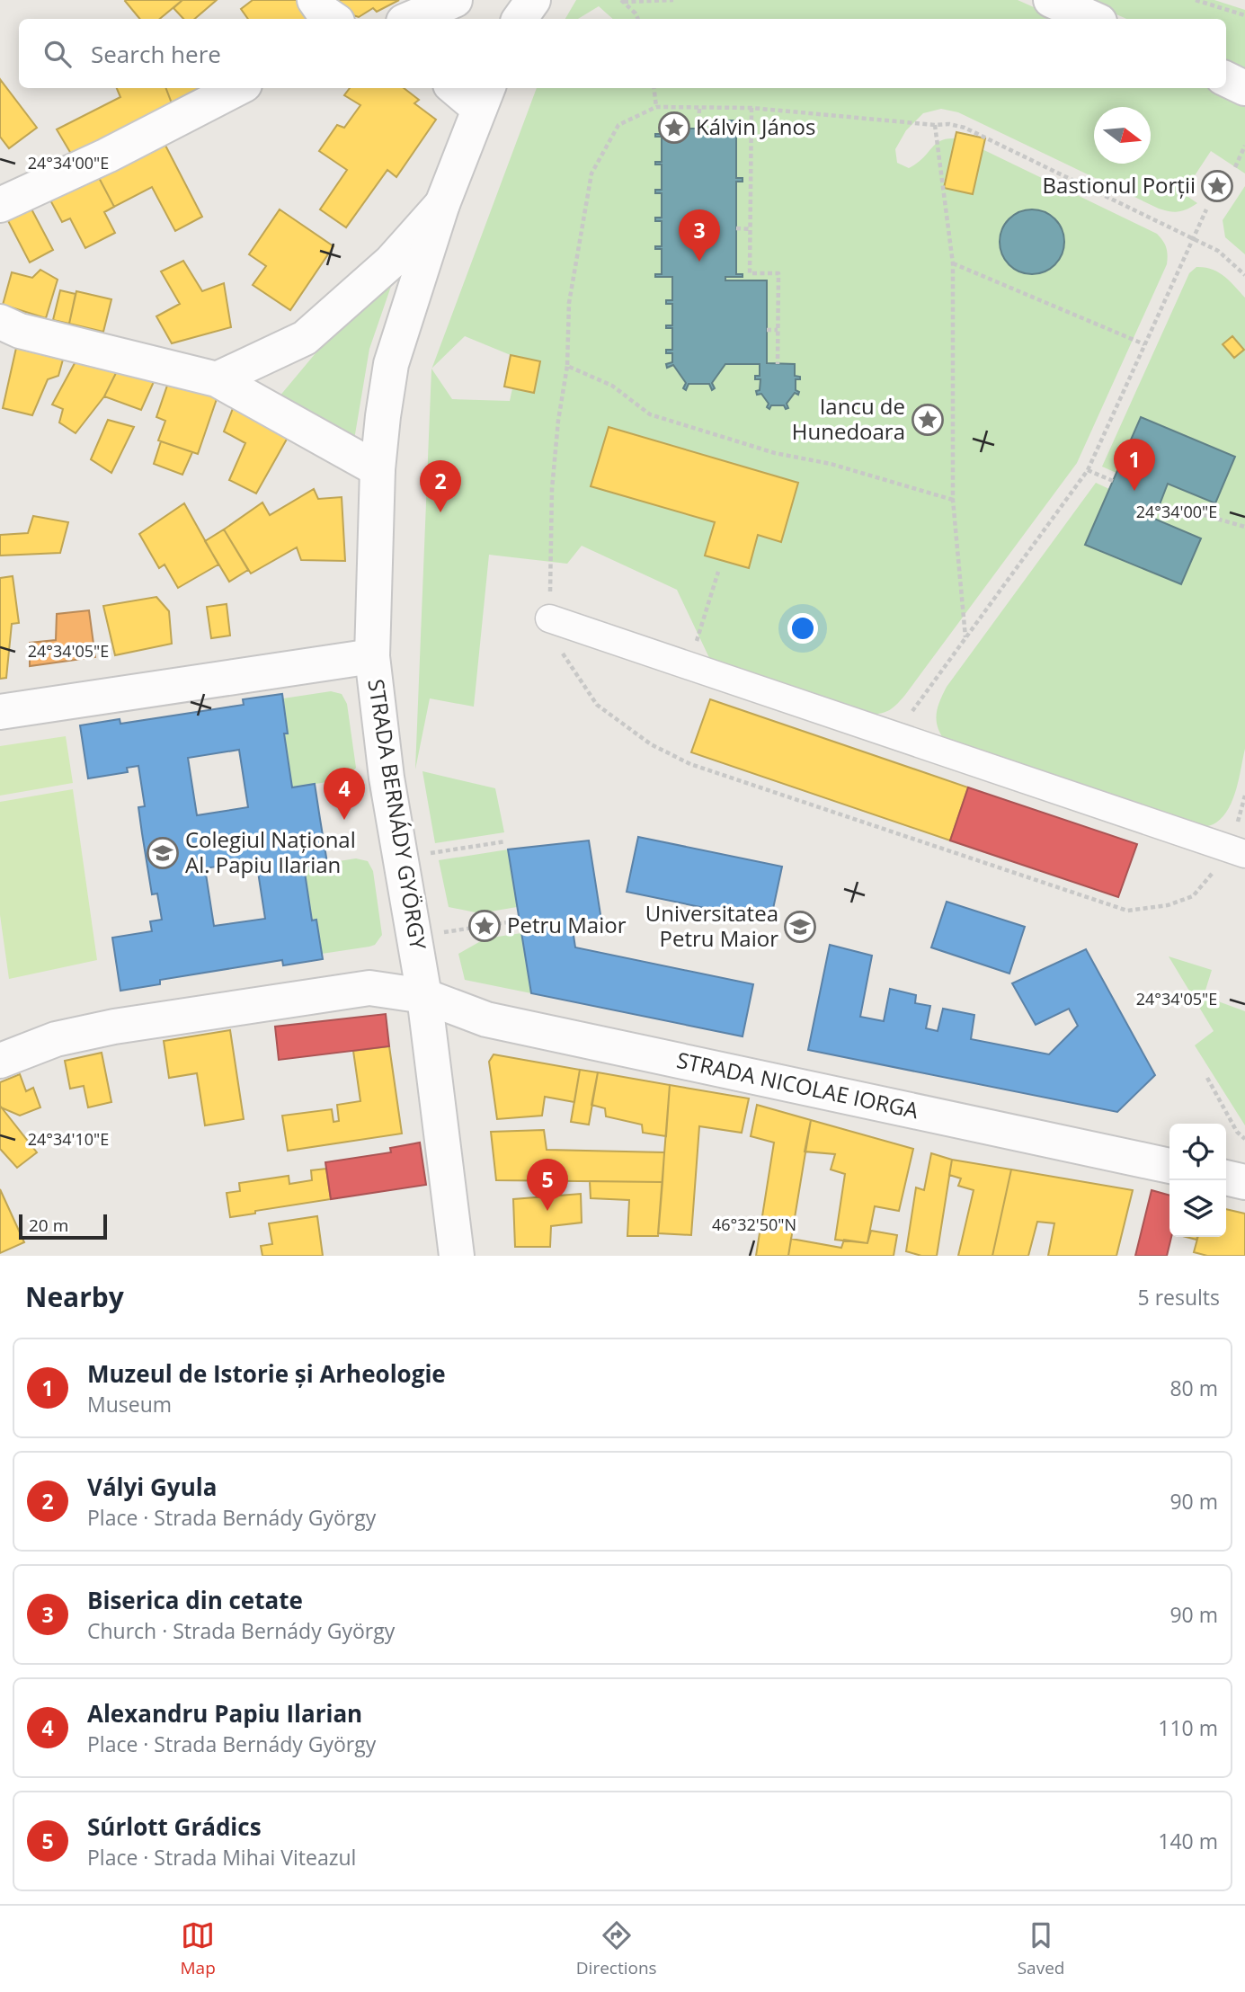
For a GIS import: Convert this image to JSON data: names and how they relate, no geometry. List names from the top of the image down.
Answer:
{
  "streets": {
    "street": ["STRADA BERNÁDY GYÖRGY", "STRADA NICOLAE IORGA"]
  },
  "crossings": [
    ["STRADA BERNÁDY GYÖRGY", "STRADA NICOLAE IORGA"]
  ],
  "places": {
    "place": [
      "Kálvin János",
      "Bastionul Porții",
      "Iancu de Hunedoara",
      "Petru Maior"
    ],
    "school or university": ["Colegiul Național Al. Papiu Ilarian", "Universitatea Petru Maior"]
  },
  "scale_bar": "20 m",
  "north": "right",
  "page": {
    "search": "Search here",
    "pins": [
      "3",
      "1",
      "2",
      "4",
      "5"
    ],
    "scale": "20 m",
    "heading": ["Nearby", "5 results"],
    "list": [
      {
        "mark": "1",
        "name": "Muzeul de Istorie și Arheologie",
        "note": "Museum",
        "value": "80 m"
      },
      {
        "mark": "2",
        "name": "Vályi Gyula",
        "note": "Place · Strada Bernády György",
        "value": "90 m"
      },
      {
        "mark": "3",
        "name": "Biserica din cetate",
        "note": "Church · Strada Bernády György",
        "value": "90 m"
      },
      {
        "mark": "4",
        "name": "Alexandru Papiu Ilarian",
        "note": "Place · Strada Bernády György",
        "value": "110 m"
      },
      {
        "mark": "5",
        "name": "Súrlott Grádics",
        "note": "Place · Strada Mihai Viteazul",
        "value": "140 m"
      }
    ],
    "nav": ["Map", "Directions", "Saved"]
  },
  "coordinates": [
    "24°34'00\"E",
    "24°34'05\"E",
    "24°34'10\"E",
    "46°32'50\"N"
  ]
}
